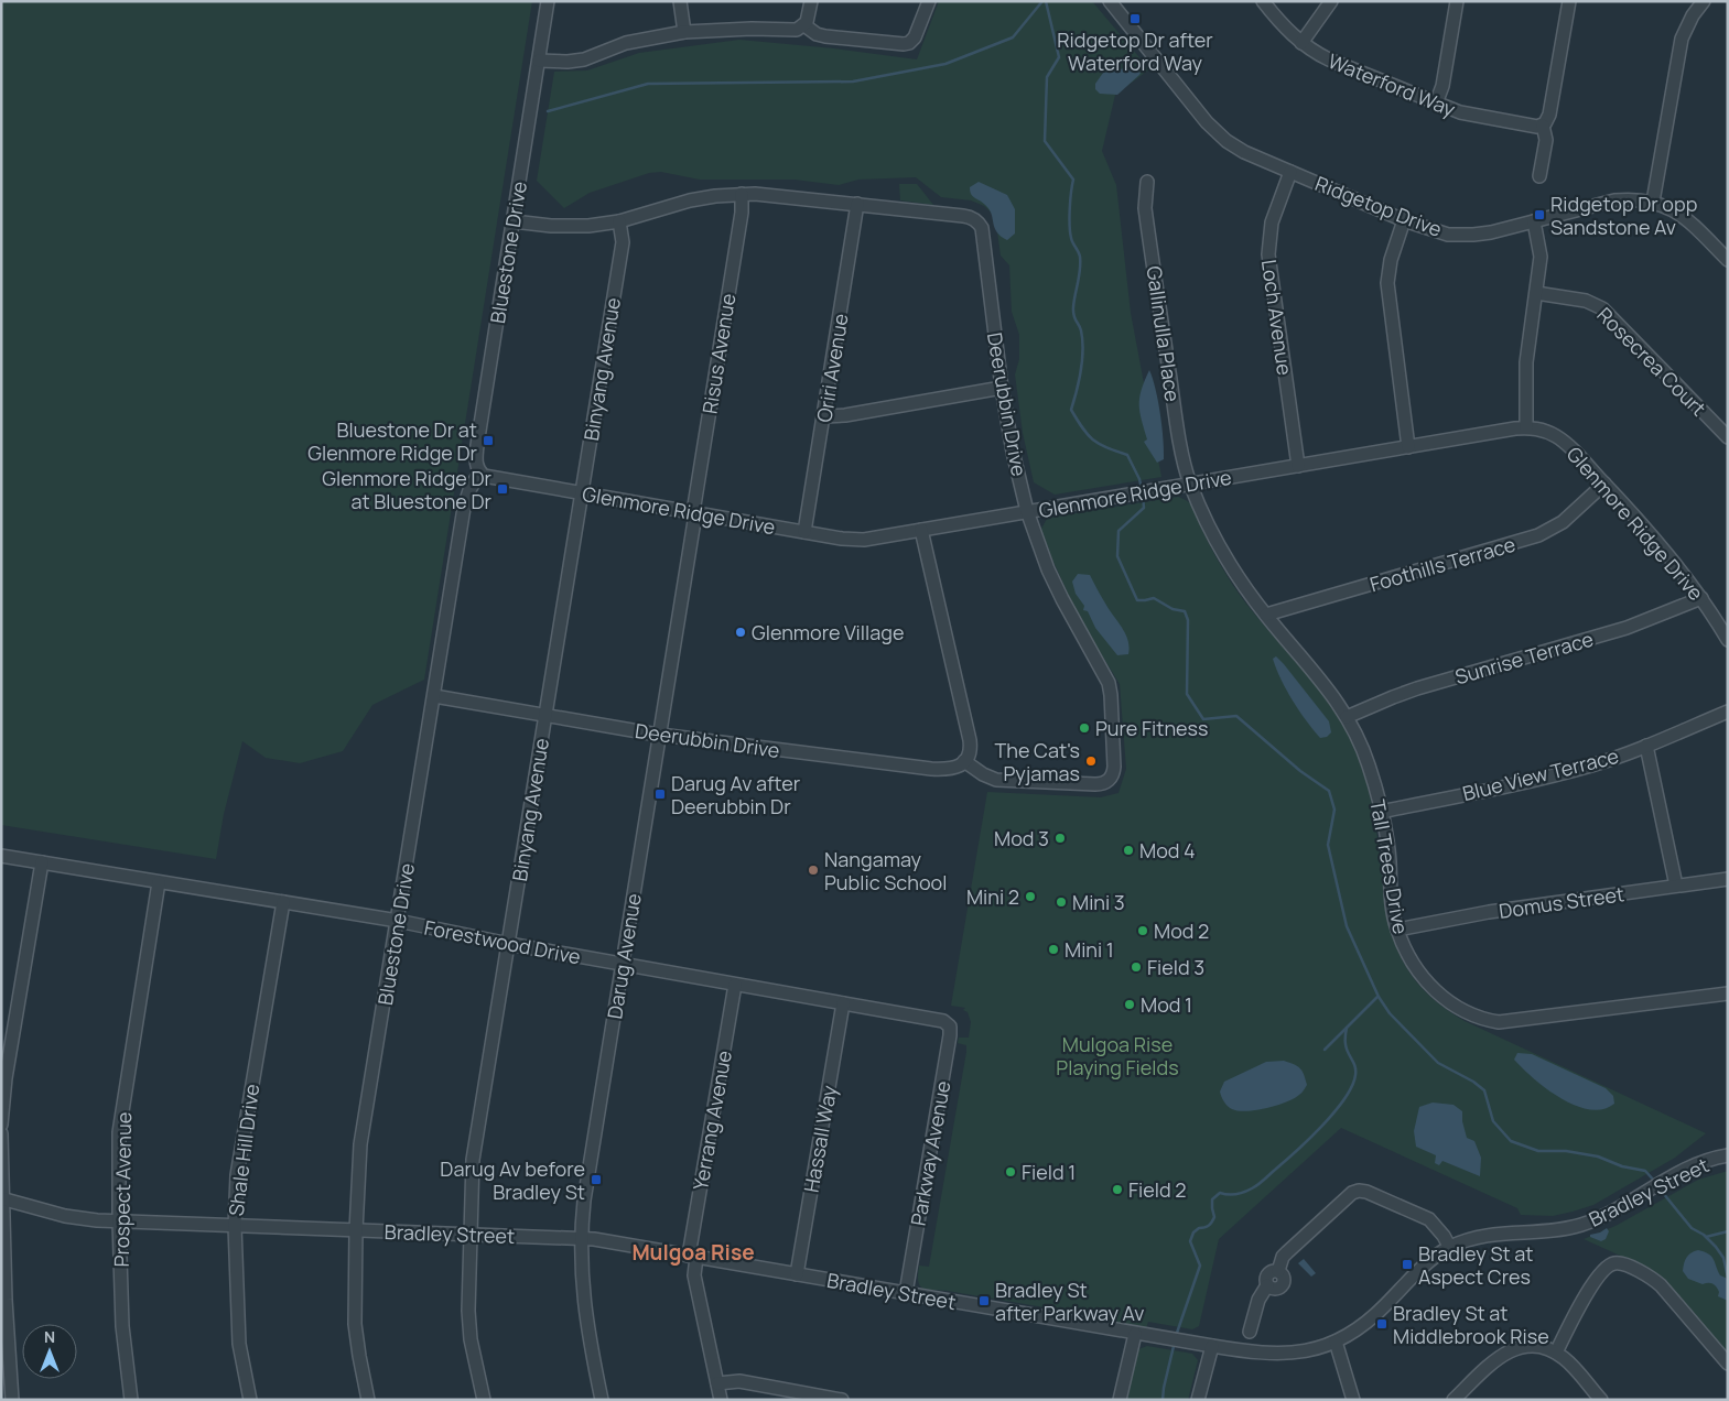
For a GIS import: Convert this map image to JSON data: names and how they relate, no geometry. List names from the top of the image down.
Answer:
{
  "streets": {
    "street": [
      "Waterford Way",
      "Ridgetop Drive",
      "Bluestone Drive",
      "Loch Avenue",
      "Gallinulla Place",
      "Risus Avenue",
      "Rosecrea Court",
      "Oriri Avenue",
      "Binyang Avenue",
      "Deerubbin Drive",
      "Glenmore Ridge Drive",
      "Foothills Terrace",
      "Sunrise Terrace",
      "Blue View Terrace",
      "Tall Trees Drive",
      "Domus Street",
      "Forestwood Drive",
      "Darug Avenue",
      "Yerrang Avenue",
      "Hassall Way",
      "Shale Hill Drive",
      "Parkway Avenue",
      "Prospect Avenue",
      "Bradley Street"
    ]
  },
  "crossings": [
    ["Ridgetop Drive", "Loch Avenue"],
    ["Bluestone Drive", "Deerubbin Drive"],
    ["Bluestone Drive", "Glenmore Ridge Drive"],
    ["Bluestone Drive", "Forestwood Drive"],
    ["Bluestone Drive", "Bradley Street"],
    ["Loch Avenue", "Glenmore Ridge Drive"],
    ["Gallinulla Place", "Glenmore Ridge Drive"],
    ["Gallinulla Place", "Tall Trees Drive"],
    ["Risus Avenue", "Deerubbin Drive"],
    ["Risus Avenue", "Glenmore Ridge Drive"],
    ["Risus Avenue", "Darug Avenue"],
    ["Oriri Avenue", "Deerubbin Drive"],
    ["Oriri Avenue", "Glenmore Ridge Drive"],
    ["Binyang Avenue", "Deerubbin Drive"],
    ["Binyang Avenue", "Glenmore Ridge Drive"],
    ["Binyang Avenue", "Forestwood Drive"],
    ["Binyang Avenue", "Bradley Street"],
    ["Deerubbin Drive", "Glenmore Ridge Drive"],
    ["Deerubbin Drive", "Darug Avenue"],
    ["Glenmore Ridge Drive", "Foothills Terrace"],
    ["Glenmore Ridge Drive", "Sunrise Terrace"],
    ["Glenmore Ridge Drive", "Tall Trees Drive"],
    ["Glenmore Ridge Drive", "Darug Avenue"],
    ["Foothills Terrace", "Tall Trees Drive"],
    ["Sunrise Terrace", "Tall Trees Drive"],
    ["Blue View Terrace", "Tall Trees Drive"],
    ["Tall Trees Drive", "Domus Street"],
    ["Forestwood Drive", "Darug Avenue"],
    ["Forestwood Drive", "Yerrang Avenue"],
    ["Forestwood Drive", "Hassall Way"],
    ["Forestwood Drive", "Shale Hill Drive"],
    ["Forestwood Drive", "Parkway Avenue"],
    ["Forestwood Drive", "Prospect Avenue"],
    ["Darug Avenue", "Bradley Street"],
    ["Yerrang Avenue", "Bradley Street"],
    ["Hassall Way", "Bradley Street"],
    ["Shale Hill Drive", "Bradley Street"],
    ["Parkway Avenue", "Bradley Street"],
    ["Prospect Avenue", "Bradley Street"]
  ],
  "districts": ["Mulgoa Rise"],
  "parks": ["Mulgoa Rise Playing Fields"],
  "places": {
    "transit": [
      "Ridgetop Dr after Waterford Way",
      "Ridgetop Dr opp Sandstone Av",
      "Bluestone Dr at Glenmore Ridge Dr",
      "Glenmore Ridge Dr at Bluestone Dr",
      "Darug Av after Deerubbin Dr",
      "Darug Av before Bradley St",
      "Bradley St at Aspect Cres",
      "Bradley St after Parkway Av",
      "Bradley St at Middlebrook Rise"
    ],
    "other": [
      "Glenmore Village",
      "Pure Fitness",
      "The Cat's Pyjamas",
      "Mod 3",
      "Mod 4",
      "Nangamay Public School",
      "Mini 2",
      "Mini 3",
      "Mod 2",
      "Mini 1",
      "Field 3",
      "Mod 1",
      "Field 1",
      "Field 2"
    ]
  },
  "north": "top"
}
